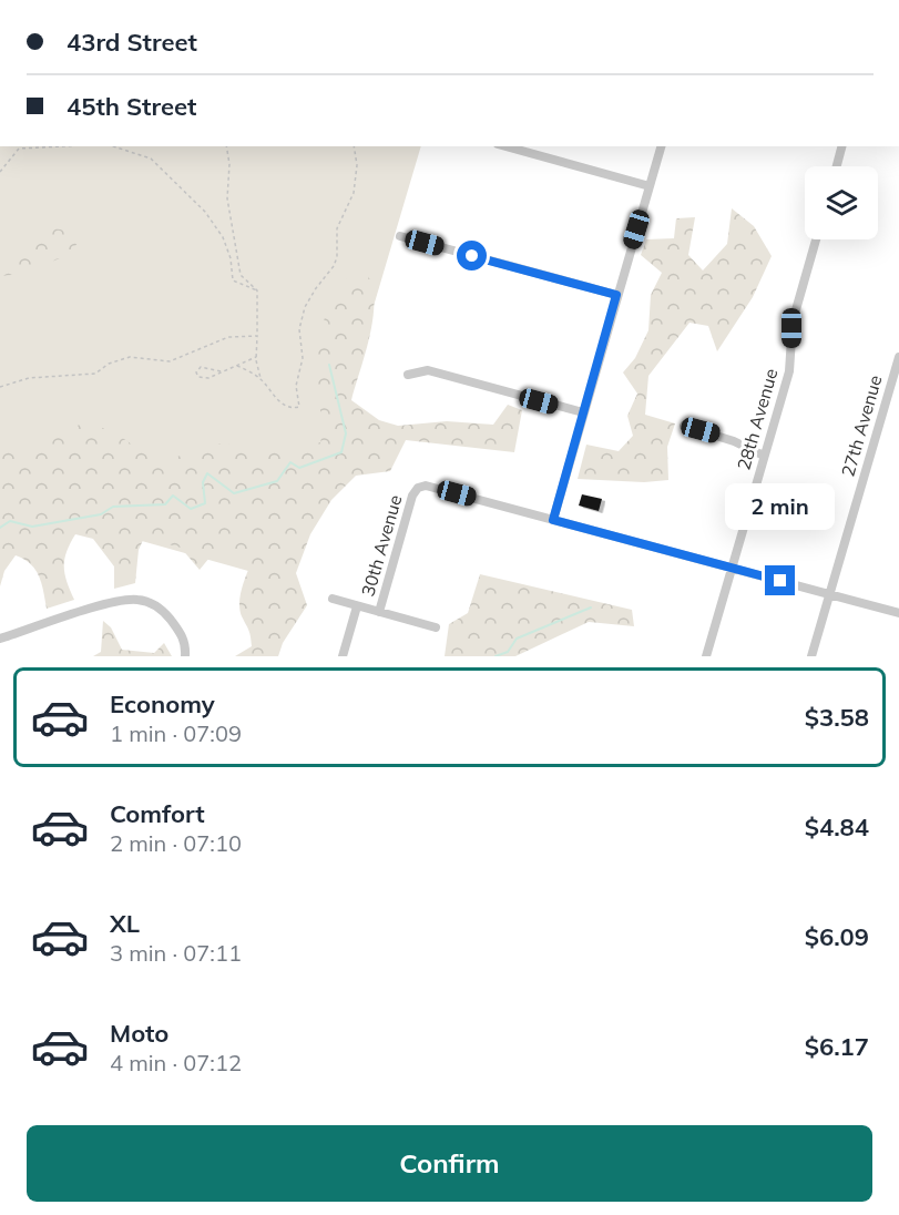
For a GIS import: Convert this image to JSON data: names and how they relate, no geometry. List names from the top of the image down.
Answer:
{
  "streets": {
    "street": ["28th Avenue", "27th Avenue", "30th Avenue"]
  },
  "page": {
    "banner": ["43rd Street", "45th Street"],
    "bubble": "2 min",
    "list": [
      {
        "name": "Economy",
        "note": "1 min · 07:09",
        "value": "$3.58"
      },
      {
        "name": "Comfort",
        "note": "2 min · 07:10",
        "value": "$4.84"
      },
      {
        "name": "XL",
        "note": "3 min · 07:11",
        "value": "$6.09"
      },
      {
        "name": "Moto",
        "note": "4 min · 07:12",
        "value": "$6.17"
      }
    ],
    "buttons": "Confirm"
  }
}
